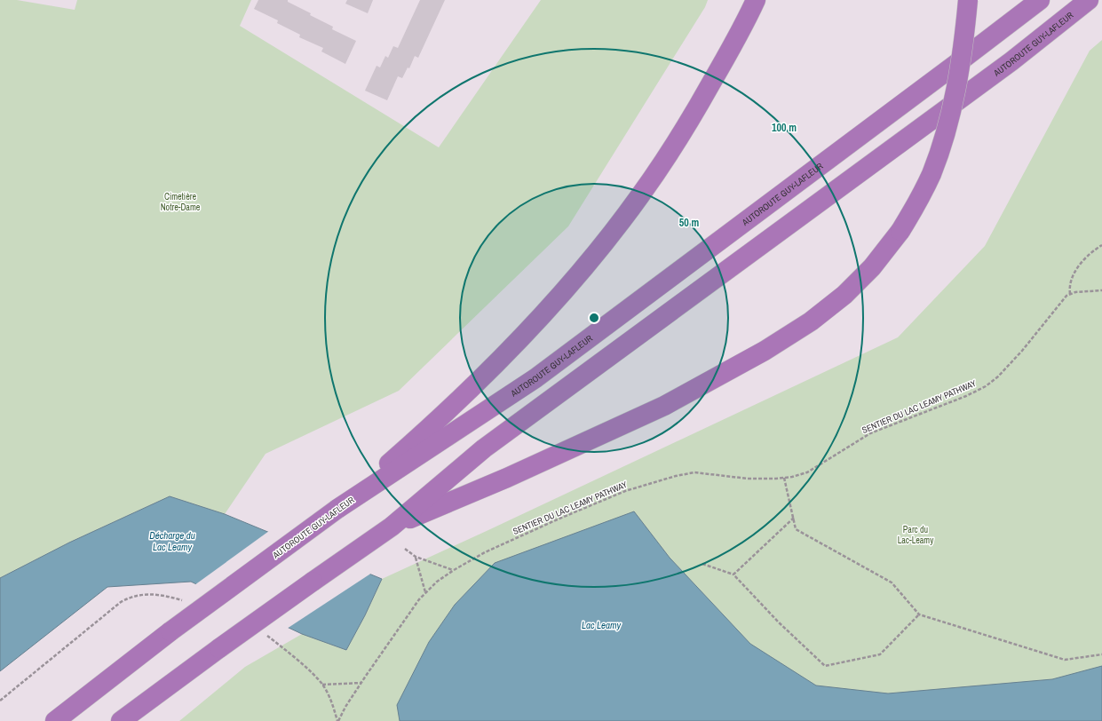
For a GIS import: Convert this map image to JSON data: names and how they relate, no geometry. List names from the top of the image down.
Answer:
{
  "streets": {
    "highway": ["AUTOROUTE GUY-LAFLEUR"],
    "path": ["SENTIER DU LAC LEAMY PATHWAY"]
  },
  "water": ["Décharge du Lac Leamy", "Lac Leamy"],
  "parks": ["Cimetière Notre-Dame", "Parc du Lac-Leamy"],
  "rings": ["100 m", "50 m"]
}
